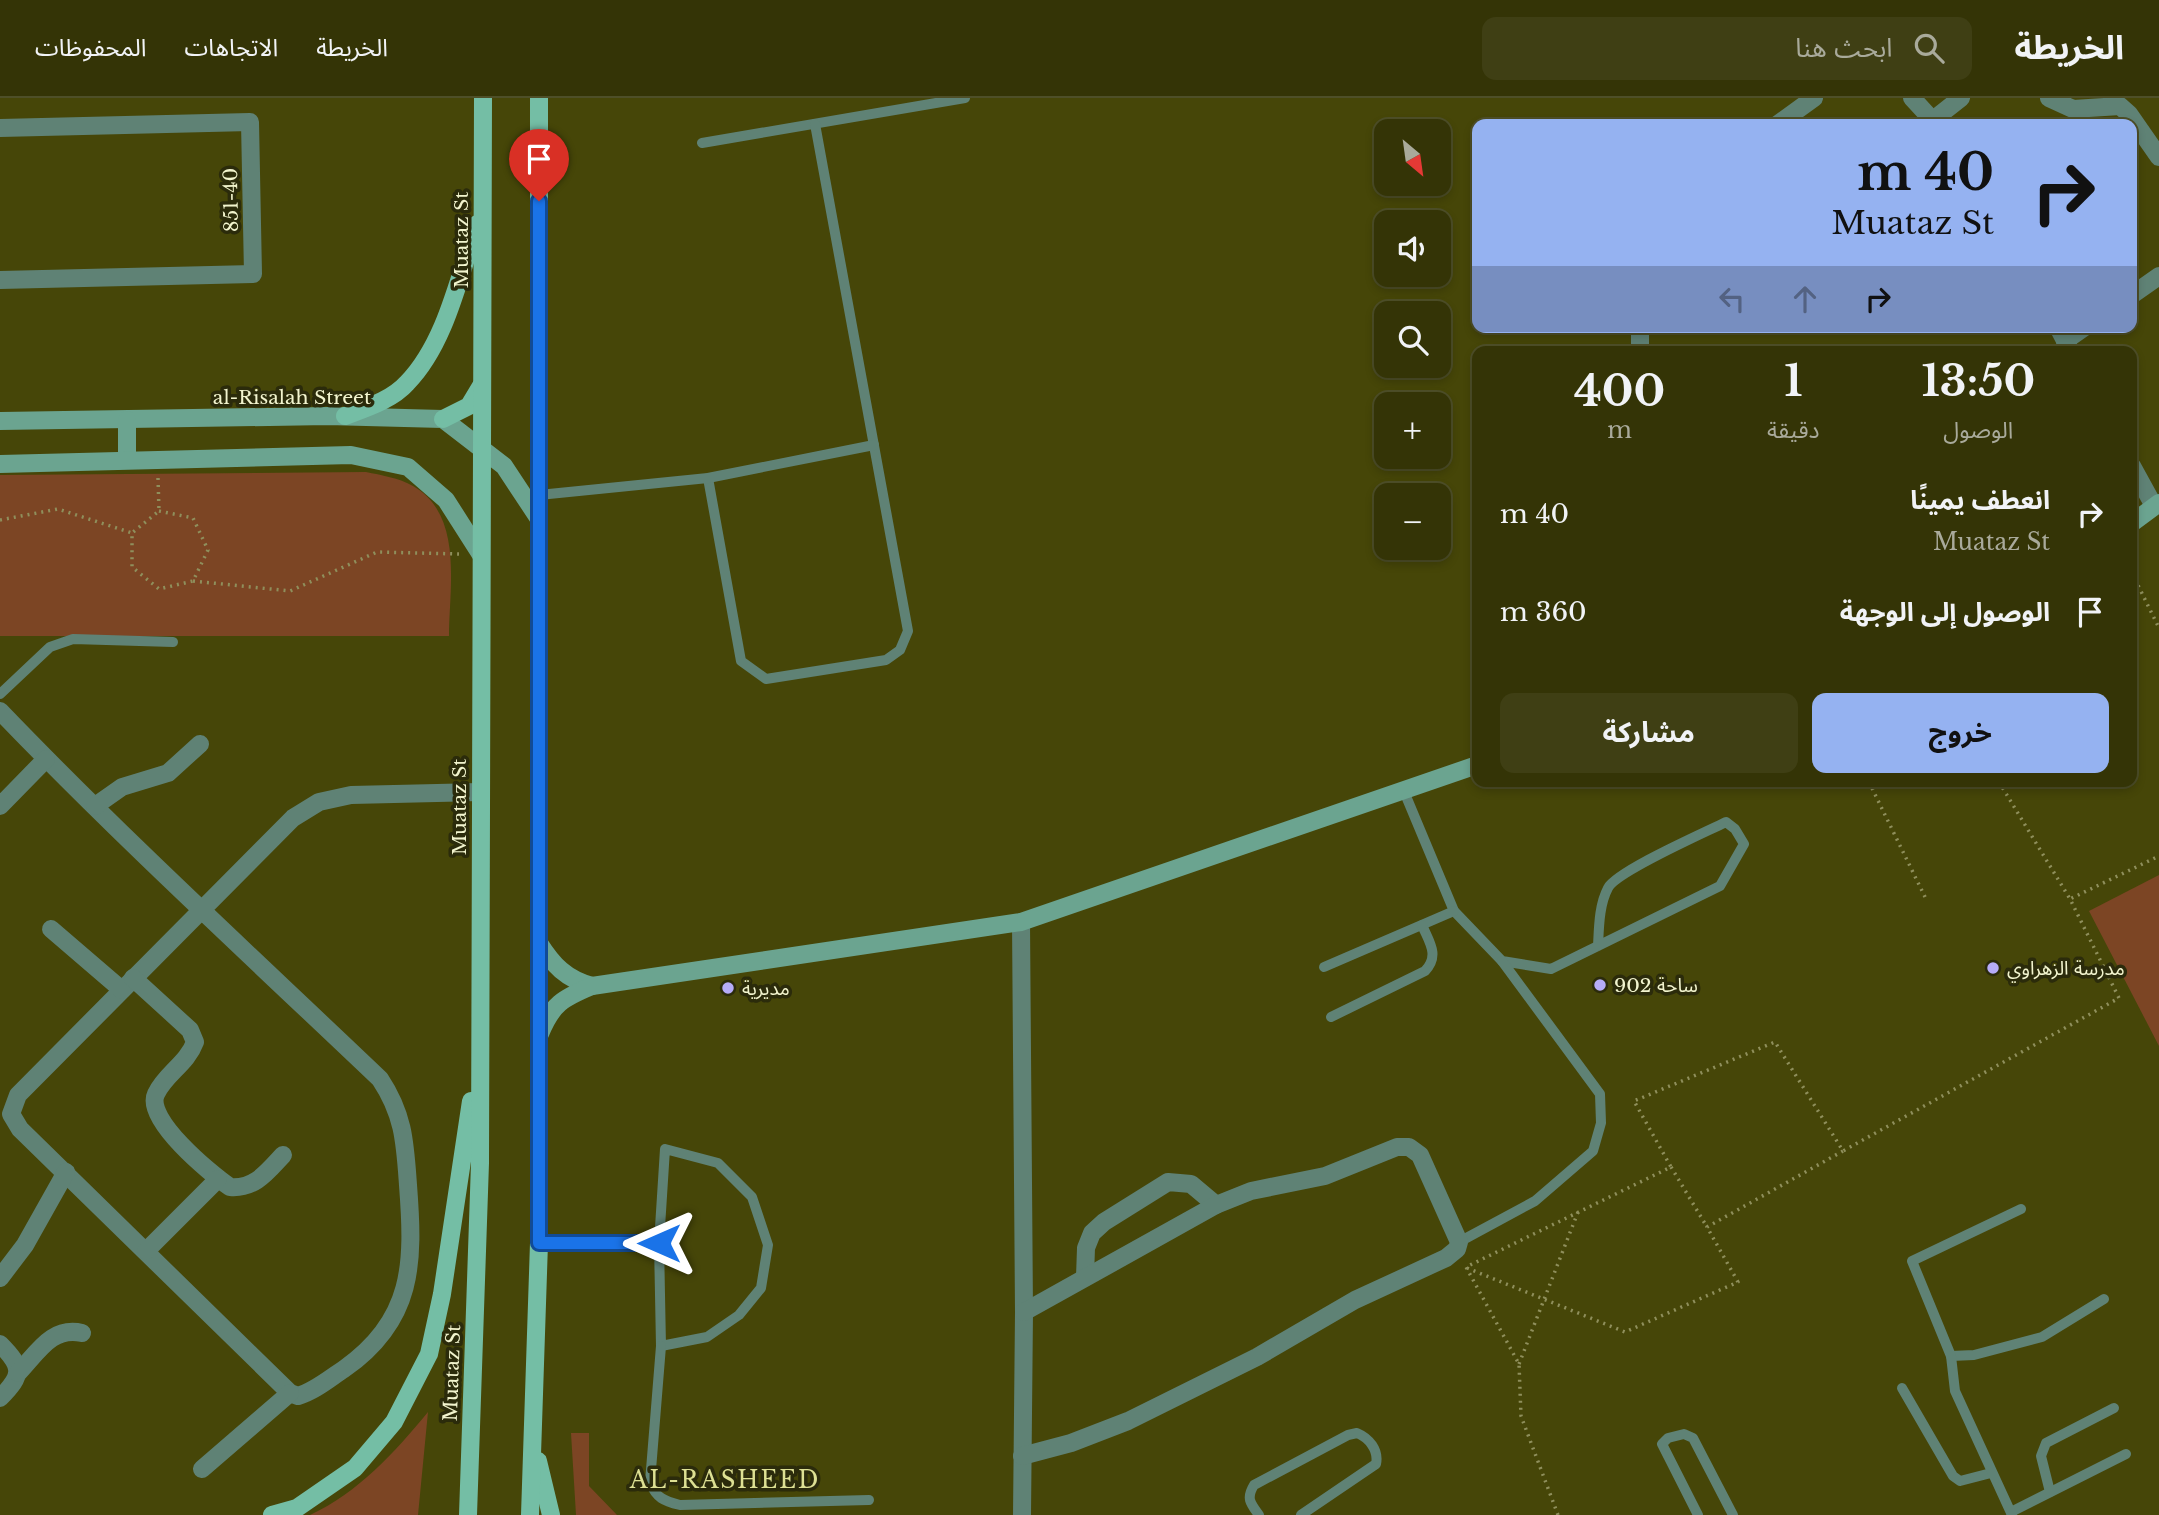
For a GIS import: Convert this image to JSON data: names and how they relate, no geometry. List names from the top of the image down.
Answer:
{
  "streets": {
    "main road": ["Muataz St"],
    "street": ["851-40", "al-Risalah Street"]
  },
  "districts": ["AL-RASHEED"],
  "places": ["مدرسة الزهراوي", "ساحة 902", "مديرية"],
  "north": "bottom right",
  "page": {
    "header": "الخريطة",
    "search": "ابحث هنا",
    "nav": ["الخريطة", "الاتجاهات", "المحفوظات"],
    "map_buttons": ["+", "−"],
    "turn": ["40 m", "Muataz St"],
    "eta": [
      "13:50",
      "الوصول",
      "1",
      "دقيقة",
      "400",
      "m"
    ],
    "list": [
      {
        "name": "انعطف يمينًا",
        "note": "Muataz St",
        "value": "40 m"
      },
      {
        "name": "الوصول إلى الوجهة",
        "value": "360 m"
      }
    ],
    "buttons": ["خروج", "مشاركة"]
  }
}
